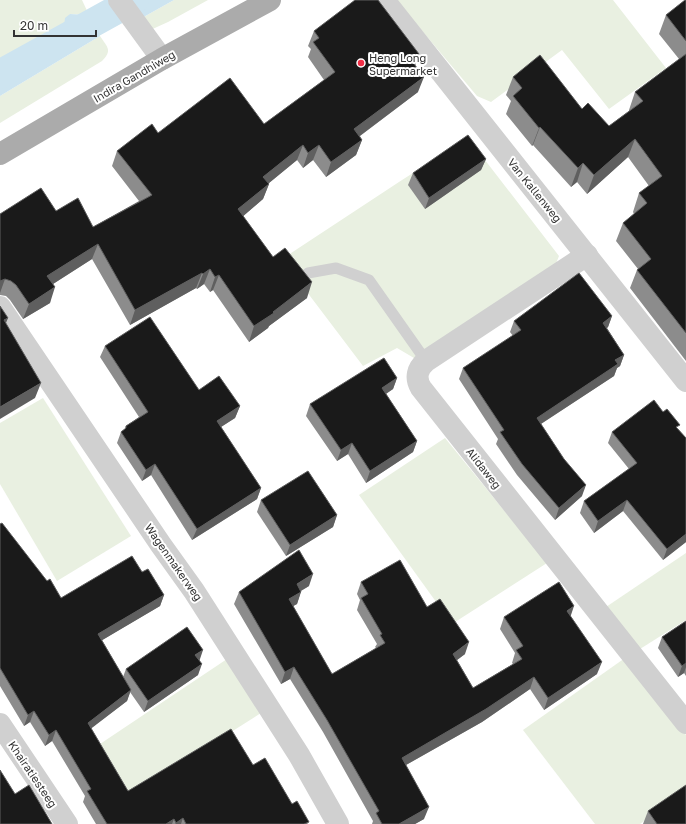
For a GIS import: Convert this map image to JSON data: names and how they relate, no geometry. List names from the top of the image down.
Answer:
{
  "streets": {
    "main road": ["Indira Gandhiweg"],
    "street": [
      "Van Kallenweg",
      "Alidaweg",
      "Wagenmakerweg",
      "Khairatiesteeg"
    ]
  },
  "places": ["Heng Long Supermarket"],
  "scale_bar": "20 m"
}
